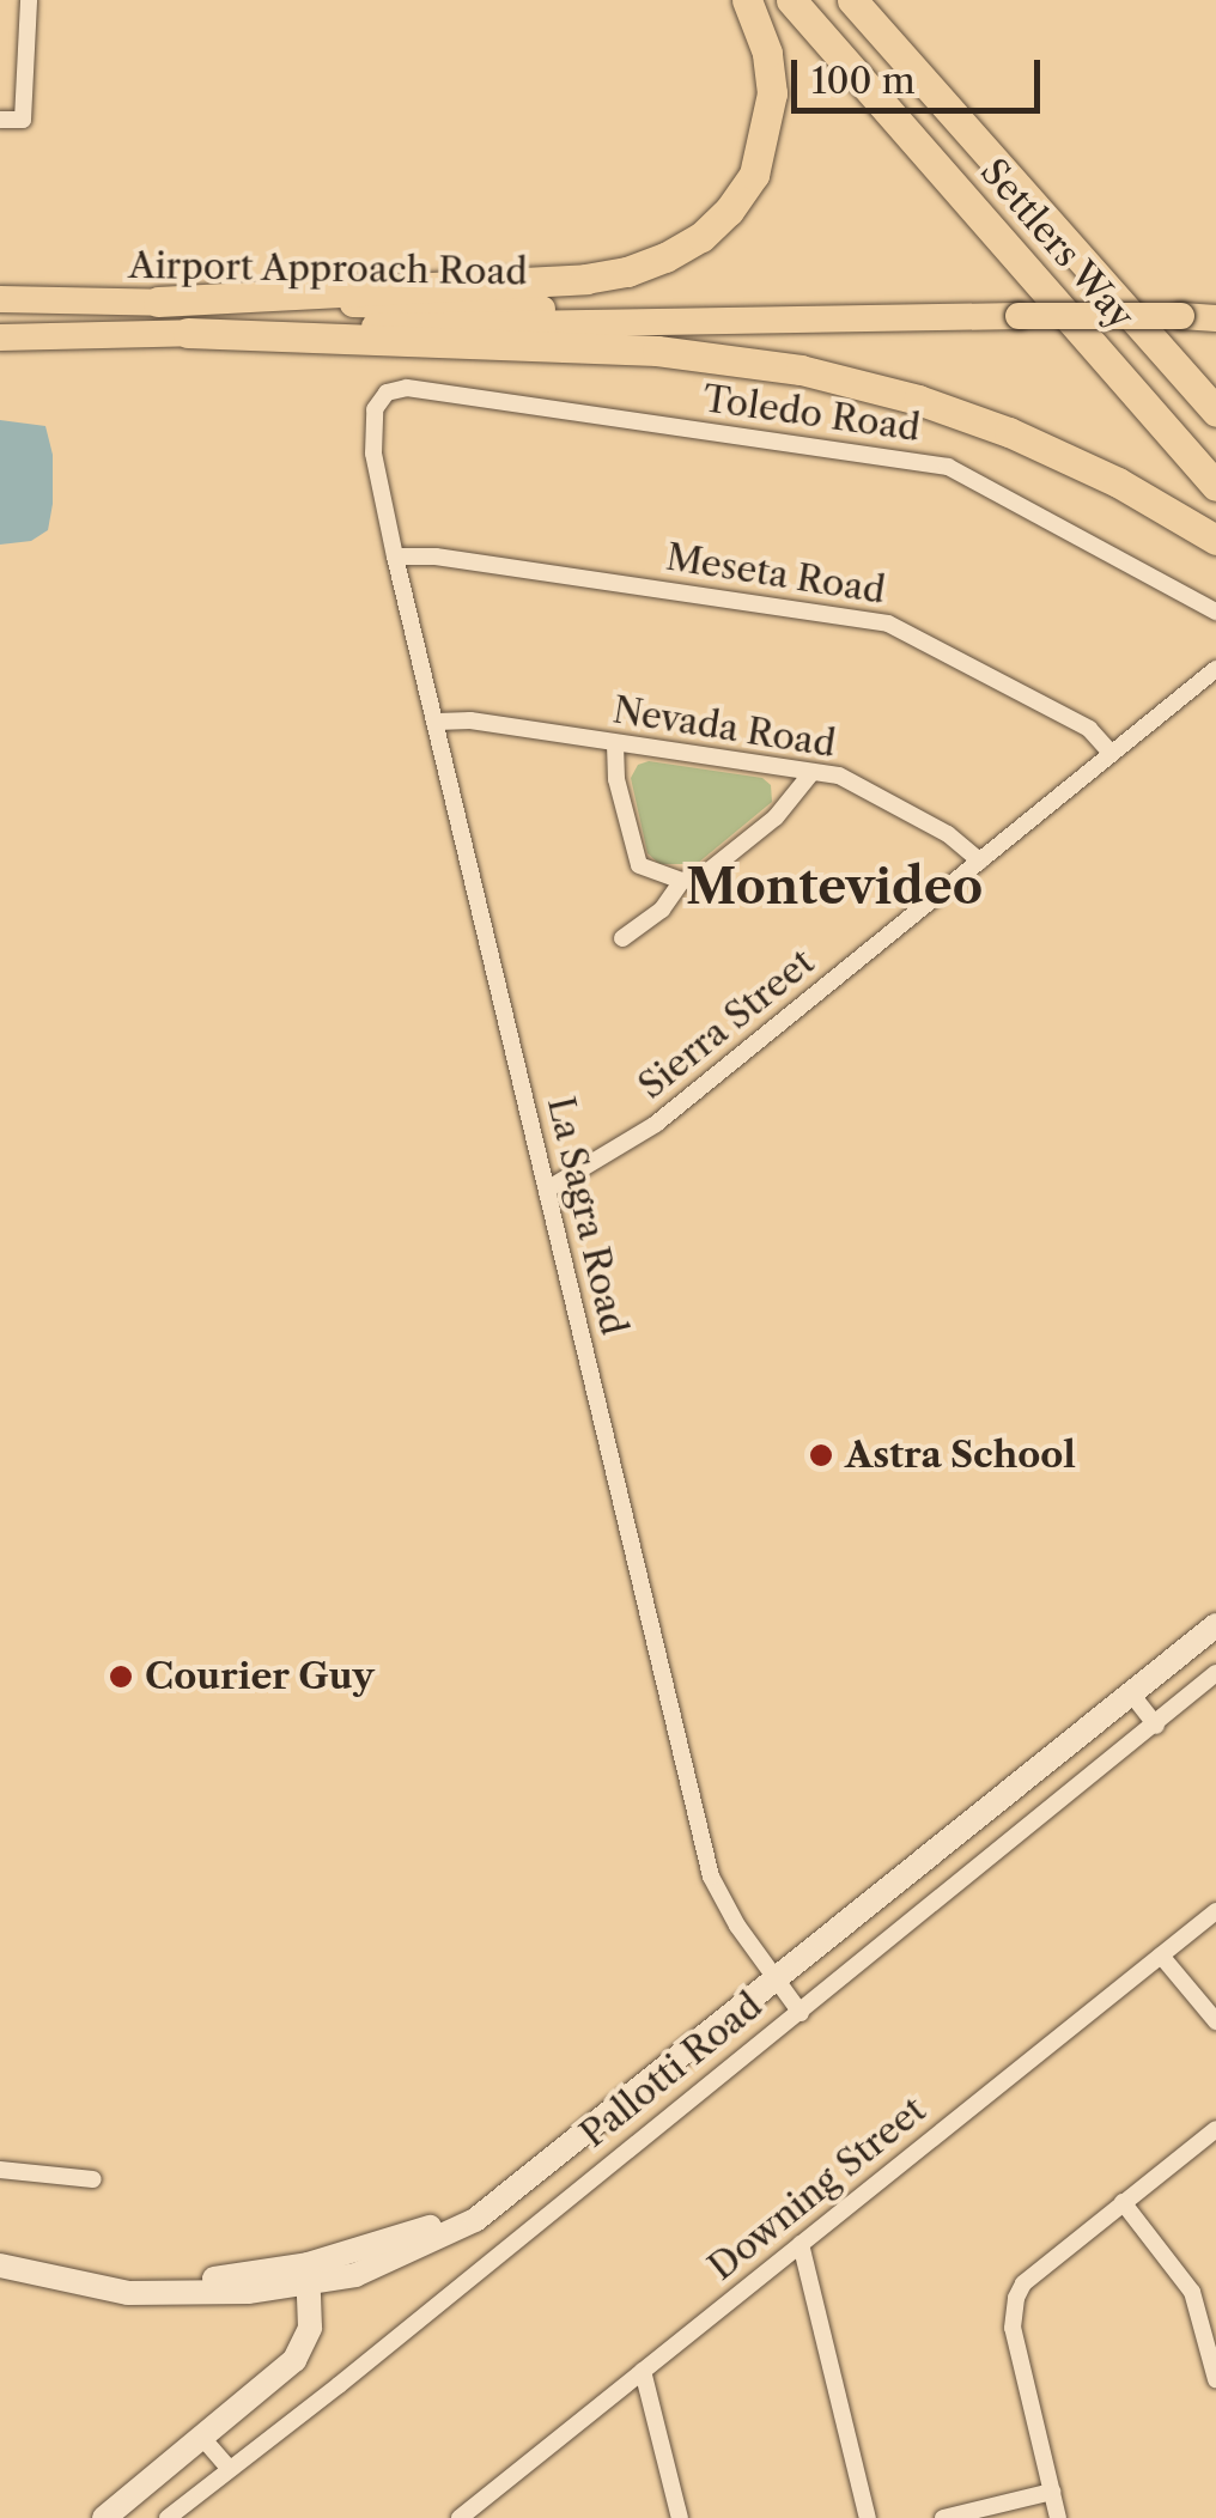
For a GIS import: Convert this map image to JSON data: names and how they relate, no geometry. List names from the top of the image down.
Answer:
{
  "streets": {
    "highway": ["Settlers Way"],
    "main road": ["Airport Approach Road"],
    "street": [
      "Toledo Road",
      "Meseta Road",
      "Nevada Road",
      "Sierra Street",
      "La Sagra Road",
      "Pallotti Road",
      "Downing Street"
    ]
  },
  "crossings": [
    ["Toledo Road", "La Sagra Road"],
    ["Meseta Road", "Sierra Street"],
    ["Meseta Road", "La Sagra Road"],
    ["Nevada Road", "Sierra Street"],
    ["Nevada Road", "La Sagra Road"],
    ["Sierra Street", "La Sagra Road"],
    ["La Sagra Road", "Pallotti Road"]
  ],
  "districts": ["Montevideo"],
  "places": ["Astra School", "Courier Guy"],
  "scale_bar": "100 m"
}
